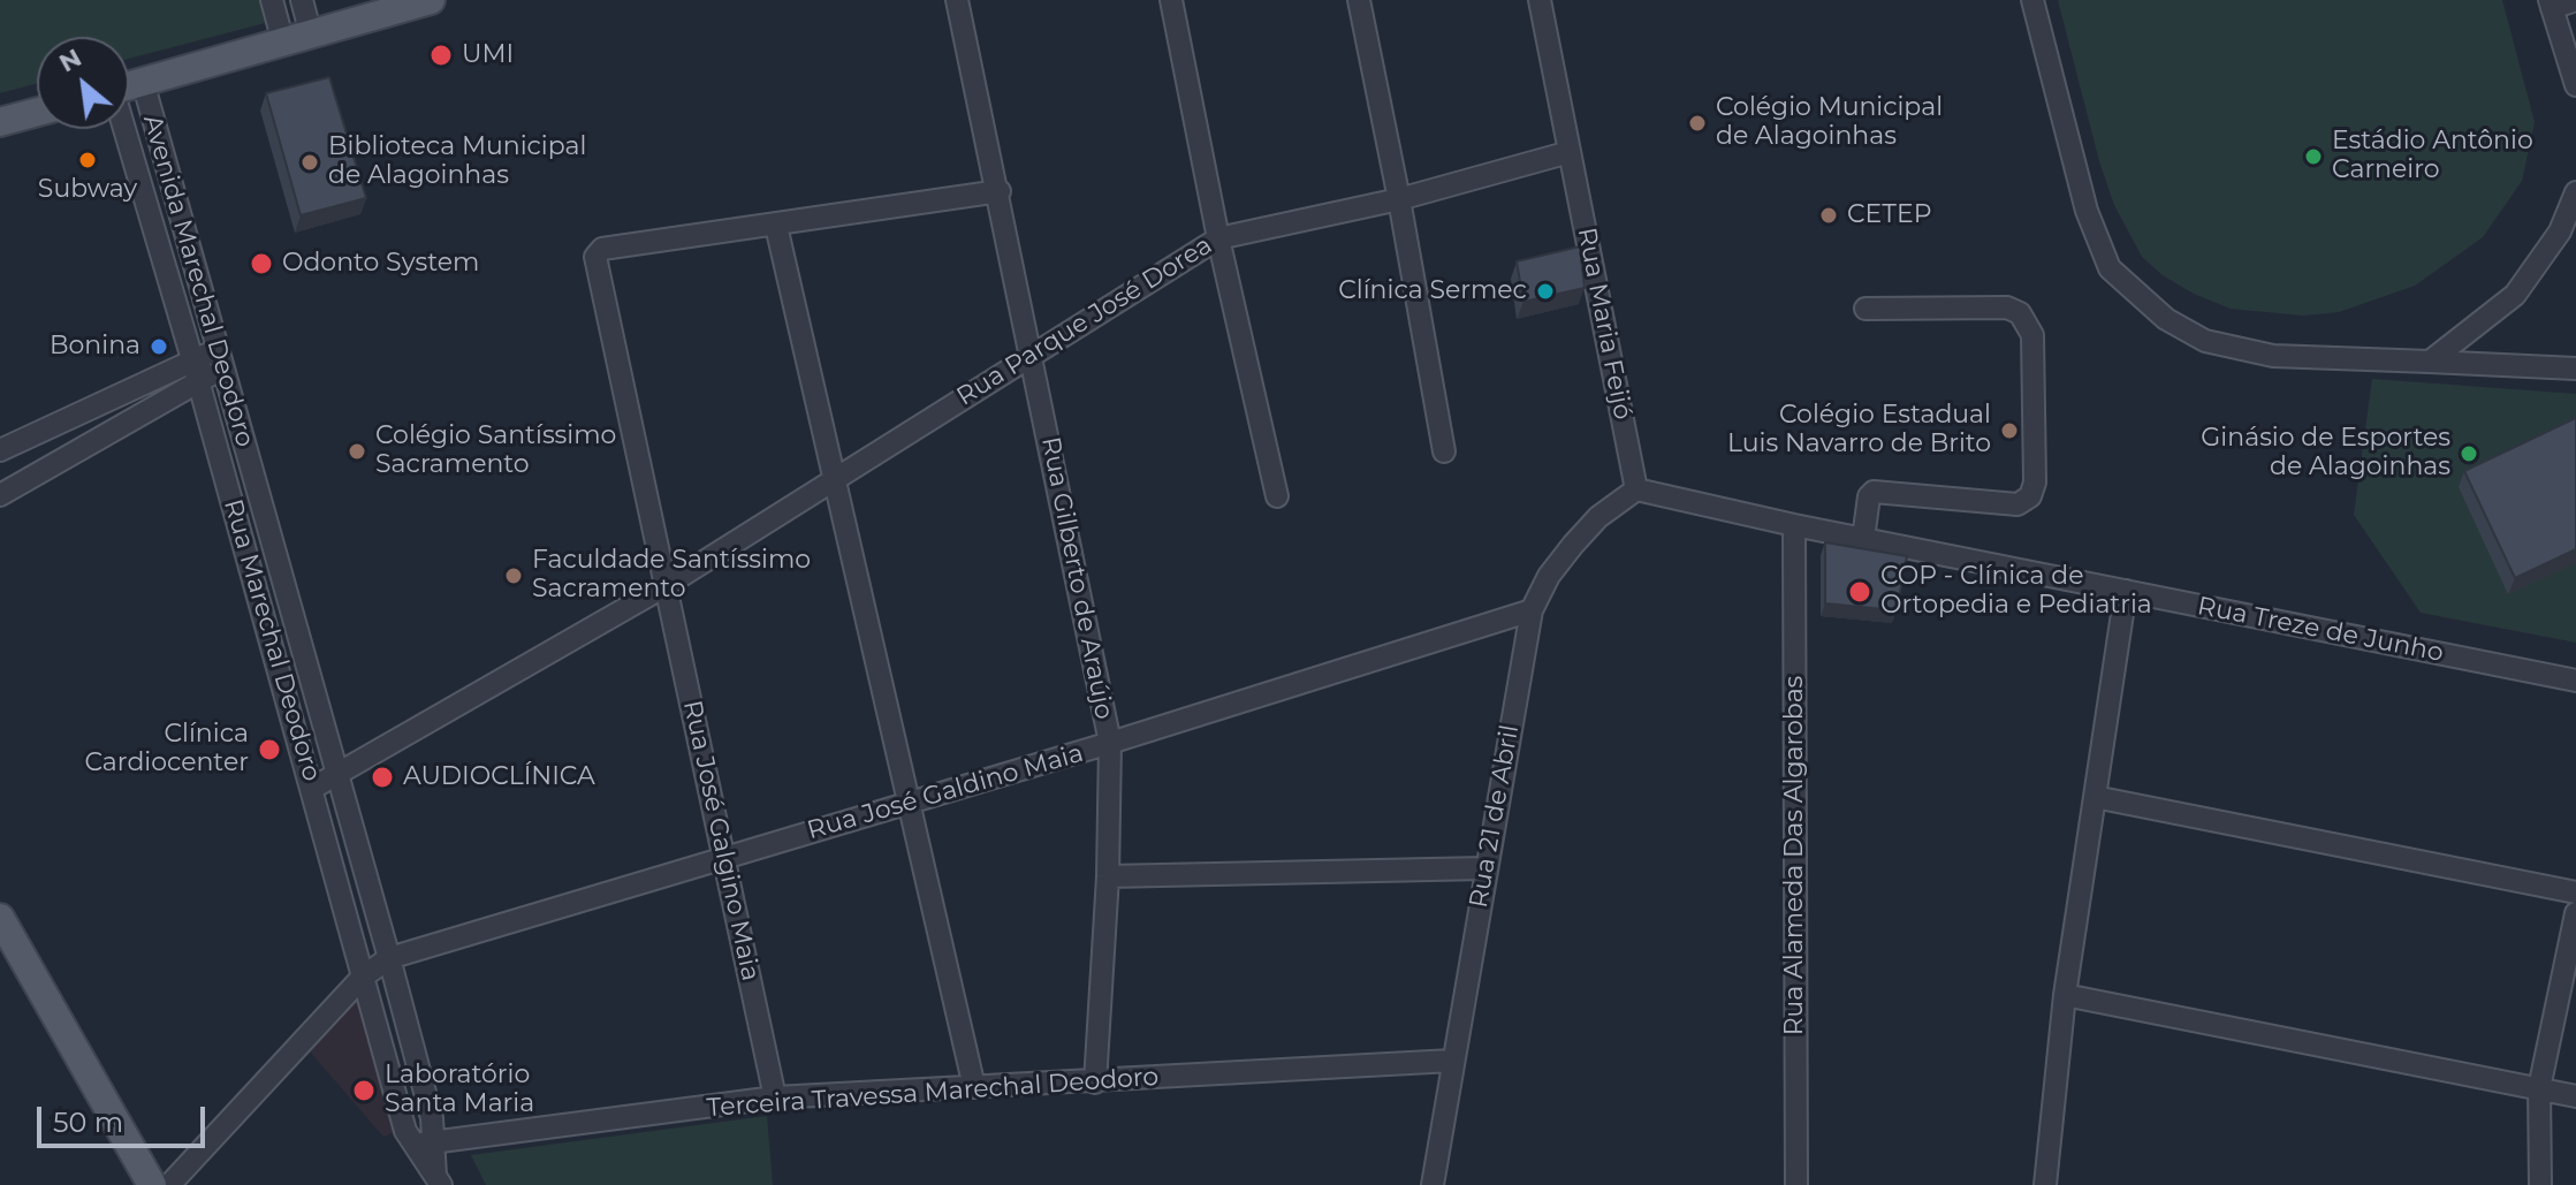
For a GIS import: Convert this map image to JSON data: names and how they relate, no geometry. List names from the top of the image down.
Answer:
{
  "streets": {
    "street": [
      "Avenida Marechal Deodoro",
      "Rua Parque José Dorea",
      "Rua Maria Feijó",
      "Rua Gilberto de Araújo",
      "Rua Treze de Junho",
      "Rua Marechal Deodoro",
      "Rua José Galdino Maia",
      "Rua 21 de Abril",
      "Rua José Galgino Maia",
      "Rua Alameda Das Algarobas",
      "Terceira Travessa Marechal Deodoro"
    ]
  },
  "crossings": [
    ["Avenida Marechal Deodoro", "Rua Parque José Dorea"],
    ["Avenida Marechal Deodoro", "Rua Marechal Deodoro"],
    ["Avenida Marechal Deodoro", "Rua José Galdino Maia"],
    ["Avenida Marechal Deodoro", "Terceira Travessa Marechal Deodoro"],
    ["Rua Parque José Dorea", "Rua Maria Feijó"],
    ["Rua Parque José Dorea", "Rua Gilberto de Araújo"],
    ["Rua Parque José Dorea", "Rua Marechal Deodoro"],
    ["Rua Parque José Dorea", "Rua José Galgino Maia"],
    ["Rua Maria Feijó", "Rua 21 de Abril"],
    ["Rua Gilberto de Araújo", "Rua José Galdino Maia"],
    ["Rua Gilberto de Araújo", "Terceira Travessa Marechal Deodoro"],
    ["Rua Treze de Junho", "Rua Alameda Das Algarobas"],
    ["Rua Marechal Deodoro", "Rua José Galdino Maia"],
    ["Rua Marechal Deodoro", "Terceira Travessa Marechal Deodoro"],
    ["Rua José Galdino Maia", "Rua 21 de Abril"],
    ["Rua José Galdino Maia", "Rua José Galgino Maia"],
    ["Rua 21 de Abril", "Terceira Travessa Marechal Deodoro"],
    ["Rua José Galgino Maia", "Terceira Travessa Marechal Deodoro"]
  ],
  "places": [
    "UMI",
    "Colégio Municipal de Alagoinhas",
    "Estádio Antônio Carneiro",
    "Subway",
    "Biblioteca Municipal de Alagoinhas",
    "CETEP",
    "Odonto System",
    "Clínica Sermec",
    "Bonina",
    "Colégio Estadual Luis Navarro de Brito",
    "Colégio Santíssimo Sacramento",
    "Ginásio de Esportes de Alagoinhas",
    "Faculdade Santíssimo Sacramento",
    "COP - Clínica de Ortopedia e Pediatria",
    "Clínica Cardiocenter",
    "AUDIOCLÍNICA",
    "Laboratório Santa Maria"
  ],
  "scale_bar": "50 m",
  "north": "top left"
}
